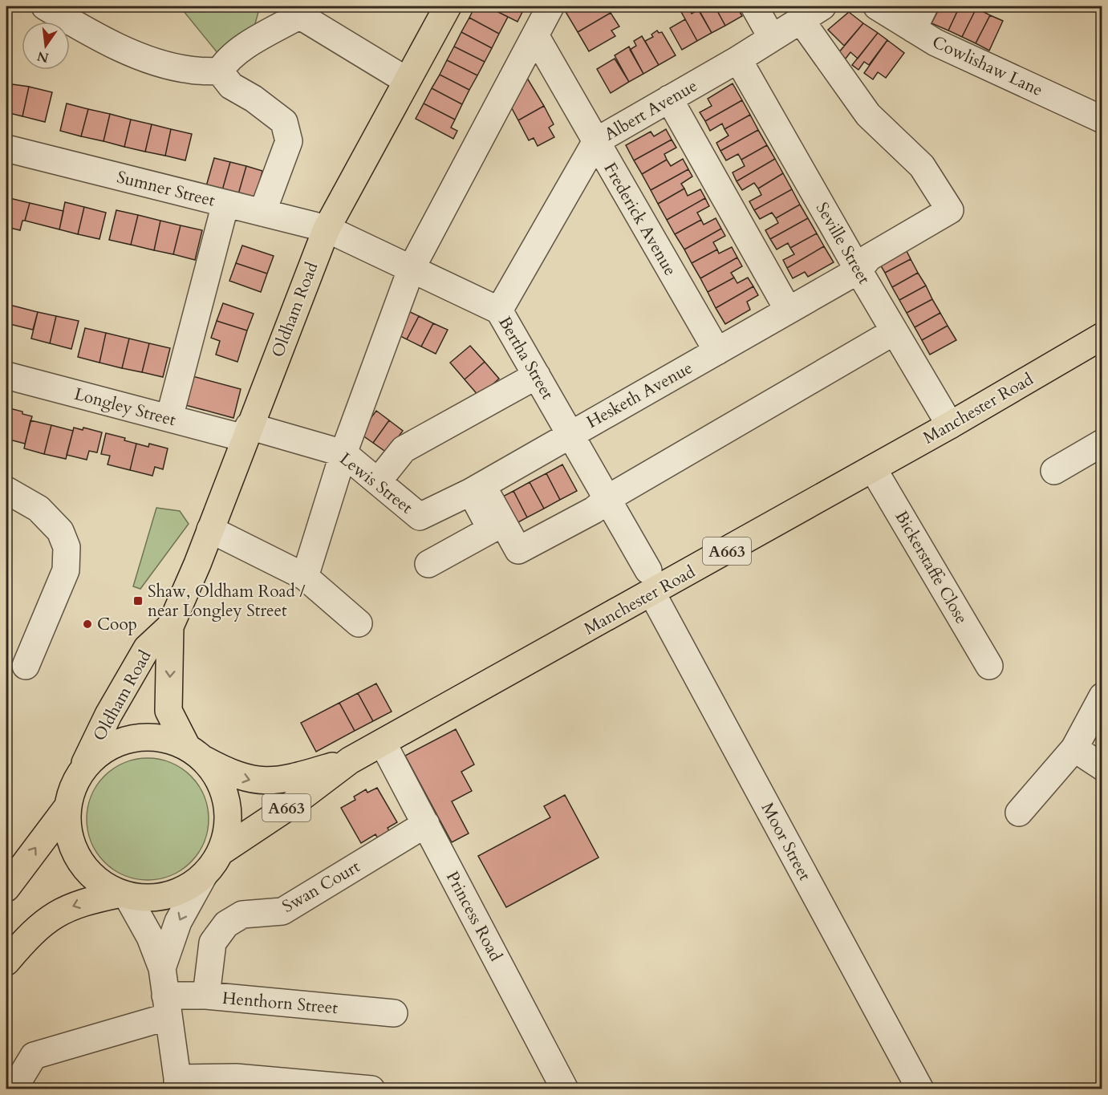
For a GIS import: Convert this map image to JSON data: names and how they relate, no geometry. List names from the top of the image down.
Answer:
{
  "streets": {
    "main road": ["Oldham Road", "Manchester Road", "A663"],
    "street": [
      "Cowlishaw Lane",
      "Albert Avenue",
      "Sumner Street",
      "Frederick Avenue",
      "Seville Street",
      "Bertha Street",
      "Hesketh Avenue",
      "Longley Street",
      "Lewis Street",
      "Bickerstaffe Close",
      "Moor Street",
      "Swan Court",
      "Princess Road",
      "Henthorn Street"
    ]
  },
  "crossings": [
    ["Albert Avenue", "Frederick Avenue"],
    ["Albert Avenue", "Seville Street"],
    ["Albert Avenue", "Bertha Street"],
    ["Albert Avenue", "Hesketh Avenue"],
    ["Sumner Street", "Oldham Road"],
    ["Sumner Street", "Bertha Street"],
    ["Frederick Avenue", "Hesketh Avenue"],
    ["Seville Street", "Hesketh Avenue"],
    ["Seville Street", "Manchester Road"],
    ["Oldham Road", "Bertha Street"],
    ["Oldham Road", "Longley Street"],
    ["Oldham Road", "Manchester Road"],
    ["Oldham Road", "Lewis Street"],
    ["Oldham Road", "A663"],
    ["Bertha Street", "Hesketh Avenue"],
    ["Bertha Street", "Manchester Road"],
    ["Bertha Street", "Moor Street"],
    ["Hesketh Avenue", "Lewis Street"],
    ["Longley Street", "Lewis Street"],
    ["Manchester Road", "A663"],
    ["Manchester Road", "Bickerstaffe Close"],
    ["Manchester Road", "Moor Street"],
    ["Manchester Road", "Princess Road"],
    ["Swan Court", "Princess Road"],
    ["Swan Court", "Henthorn Street"]
  ],
  "places": {
    "transit": ["Shaw, Oldham Road / near Longley Street"],
    "other": ["Coop"]
  },
  "north": "bottom"
}
